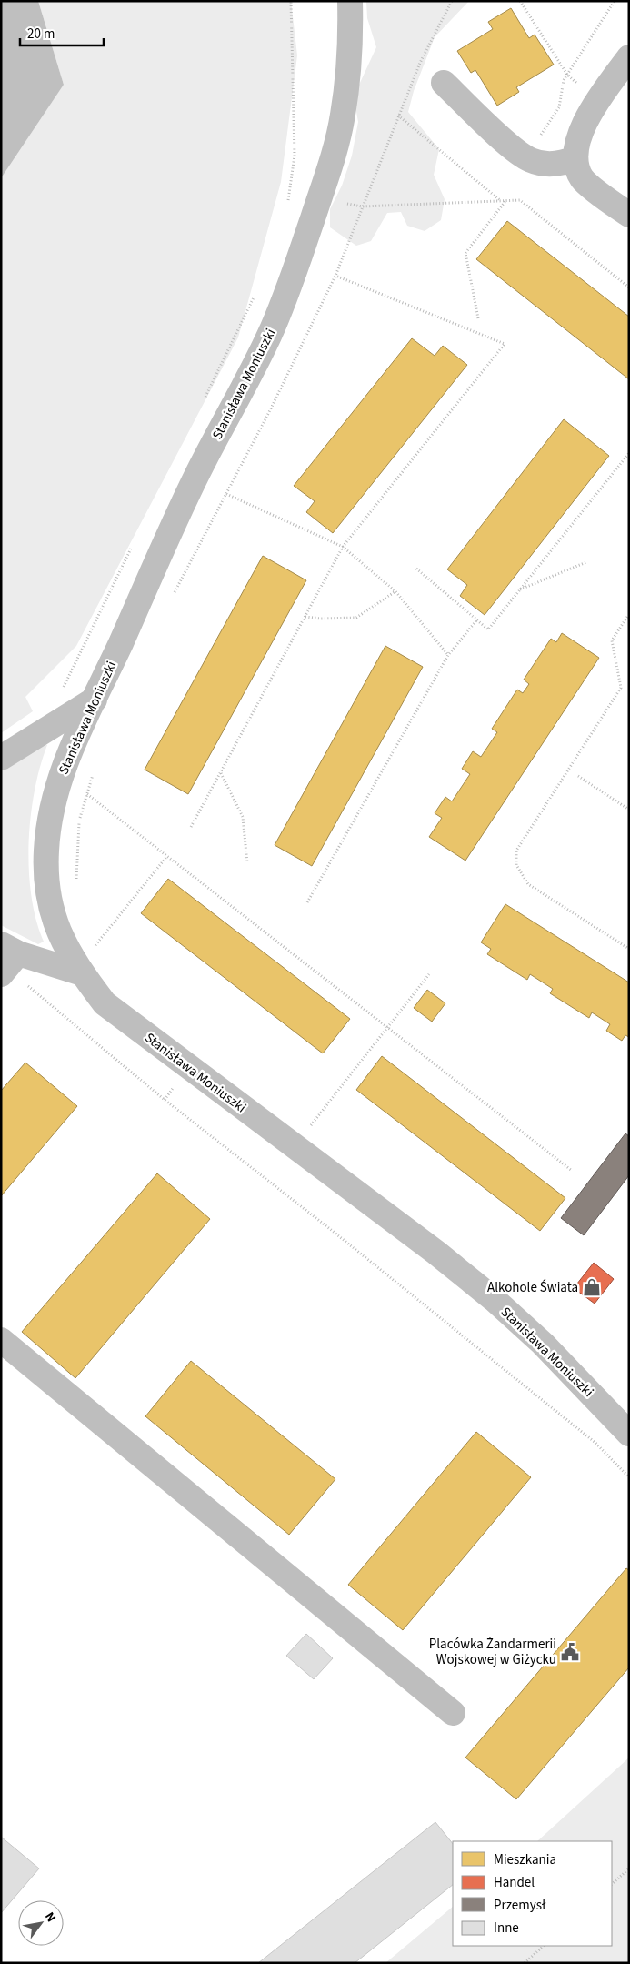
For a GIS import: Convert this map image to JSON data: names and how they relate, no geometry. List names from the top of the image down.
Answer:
{
  "streets": {
    "street": ["Stanisława Moniuszki"]
  },
  "places": {
    "shop": ["Alkohole Świata"],
    "public building": ["Placówka Żandarmerii Wojskowej w Giżycku"]
  },
  "legend": [
    "Mieszkania",
    "Handel",
    "Przemysł",
    "Inne"
  ],
  "scale_bar": "20 m",
  "north": "top right"
}
